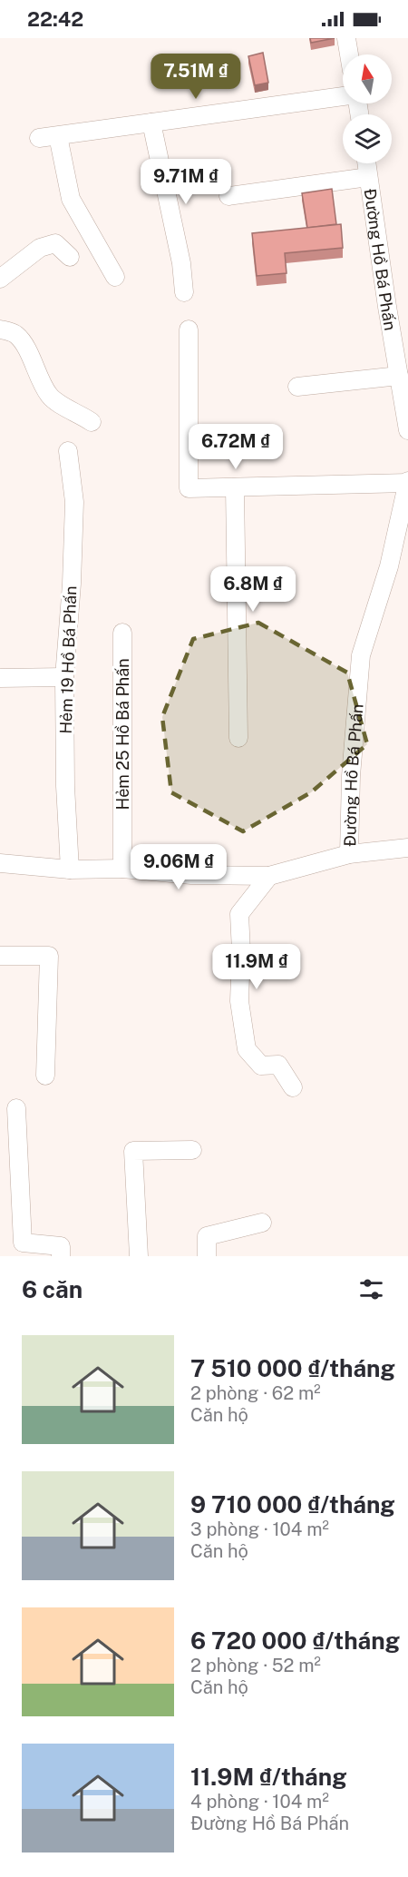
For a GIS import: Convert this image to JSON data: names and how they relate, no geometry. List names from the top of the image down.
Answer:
{
  "streets": {
    "street": ["Đường Hồ Bá Phấn", "Hẻm 19 Hồ Bá Phấn", "Hẻm 25 Hồ Bá Phấn"]
  },
  "crossings": [
    ["Đường Hồ Bá Phấn", "Hẻm 19 Hồ Bá Phấn"],
    ["Đường Hồ Bá Phấn", "Hẻm 25 Hồ Bá Phấn"]
  ],
  "north": "top",
  "page": {
    "status": "22:42",
    "price": [
      "7.51M ₫",
      "9.71M ₫",
      "6.72M ₫",
      "6.8M ₫",
      "9.06M ₫",
      "11.9M ₫"
    ],
    "heading": "6 căn",
    "list": [
      {
        "name": "7 510 000 ₫/tháng",
        "note": "2 phòng · 62 m² · Căn hộ"
      },
      {
        "name": "9 710 000 ₫/tháng",
        "note": "3 phòng · 104 m² · Căn hộ"
      },
      {
        "name": "6 720 000 ₫/tháng",
        "note": "2 phòng · 52 m² · Căn hộ"
      },
      {
        "name": "11.9M ₫/tháng",
        "note": "4 phòng · 104 m² · Đường Hồ Bá Phấn"
      }
    ]
  }
}
